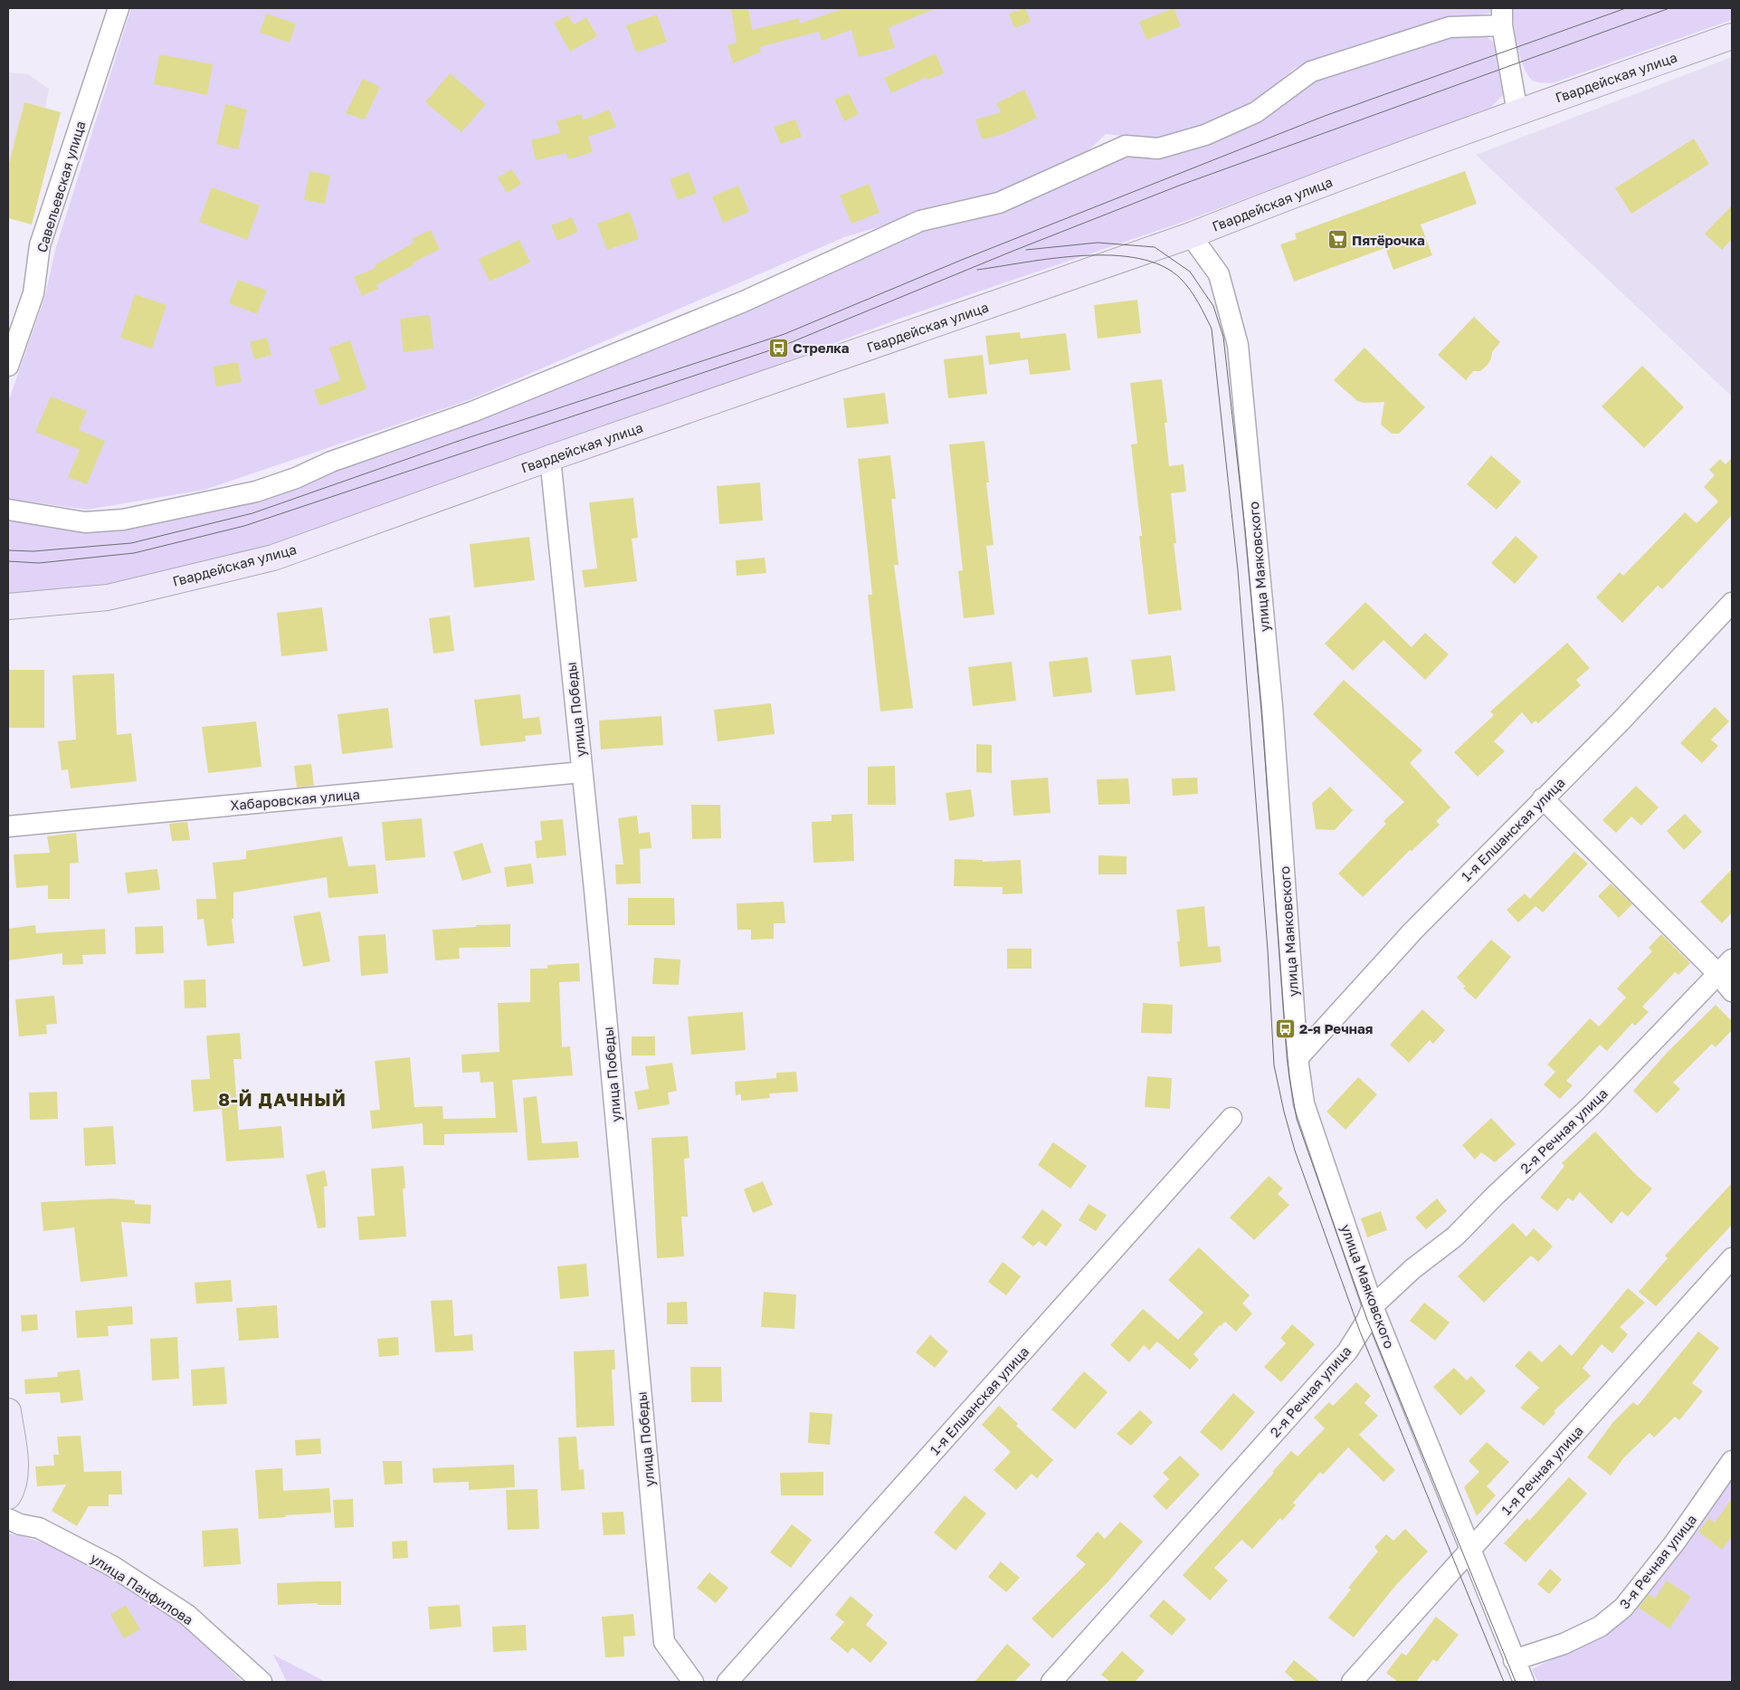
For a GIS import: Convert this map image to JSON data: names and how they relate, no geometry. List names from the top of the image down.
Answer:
{
  "streets": {
    "main road": ["Гвардейская улица"],
    "street": [
      "Савельевская улица",
      "улица Маяковского",
      "улица Победы",
      "Хабаровская улица",
      "1-я Елшанская улица",
      "2-я Речная улица",
      "1-я Речная улица",
      "3-я Речная улица",
      "улица Панфилова"
    ]
  },
  "crossings": [
    ["Гвардейская улица", "улица Маяковского"],
    ["Гвардейская улица", "улица Победы"],
    ["улица Маяковского", "1-я Елшанская улица"],
    ["улица Маяковского", "2-я Речная улица"],
    ["улица Маяковского", "1-я Речная улица"],
    ["улица Маяковского", "3-я Речная улица"],
    ["улица Победы", "Хабаровская улица"]
  ],
  "districts": ["8-Й ДАЧНЫЙ"],
  "places": {
    "supermarket": ["Пятёрочка"],
    "bus stop": ["Стрелка", "2-я Речная"]
  }
}
